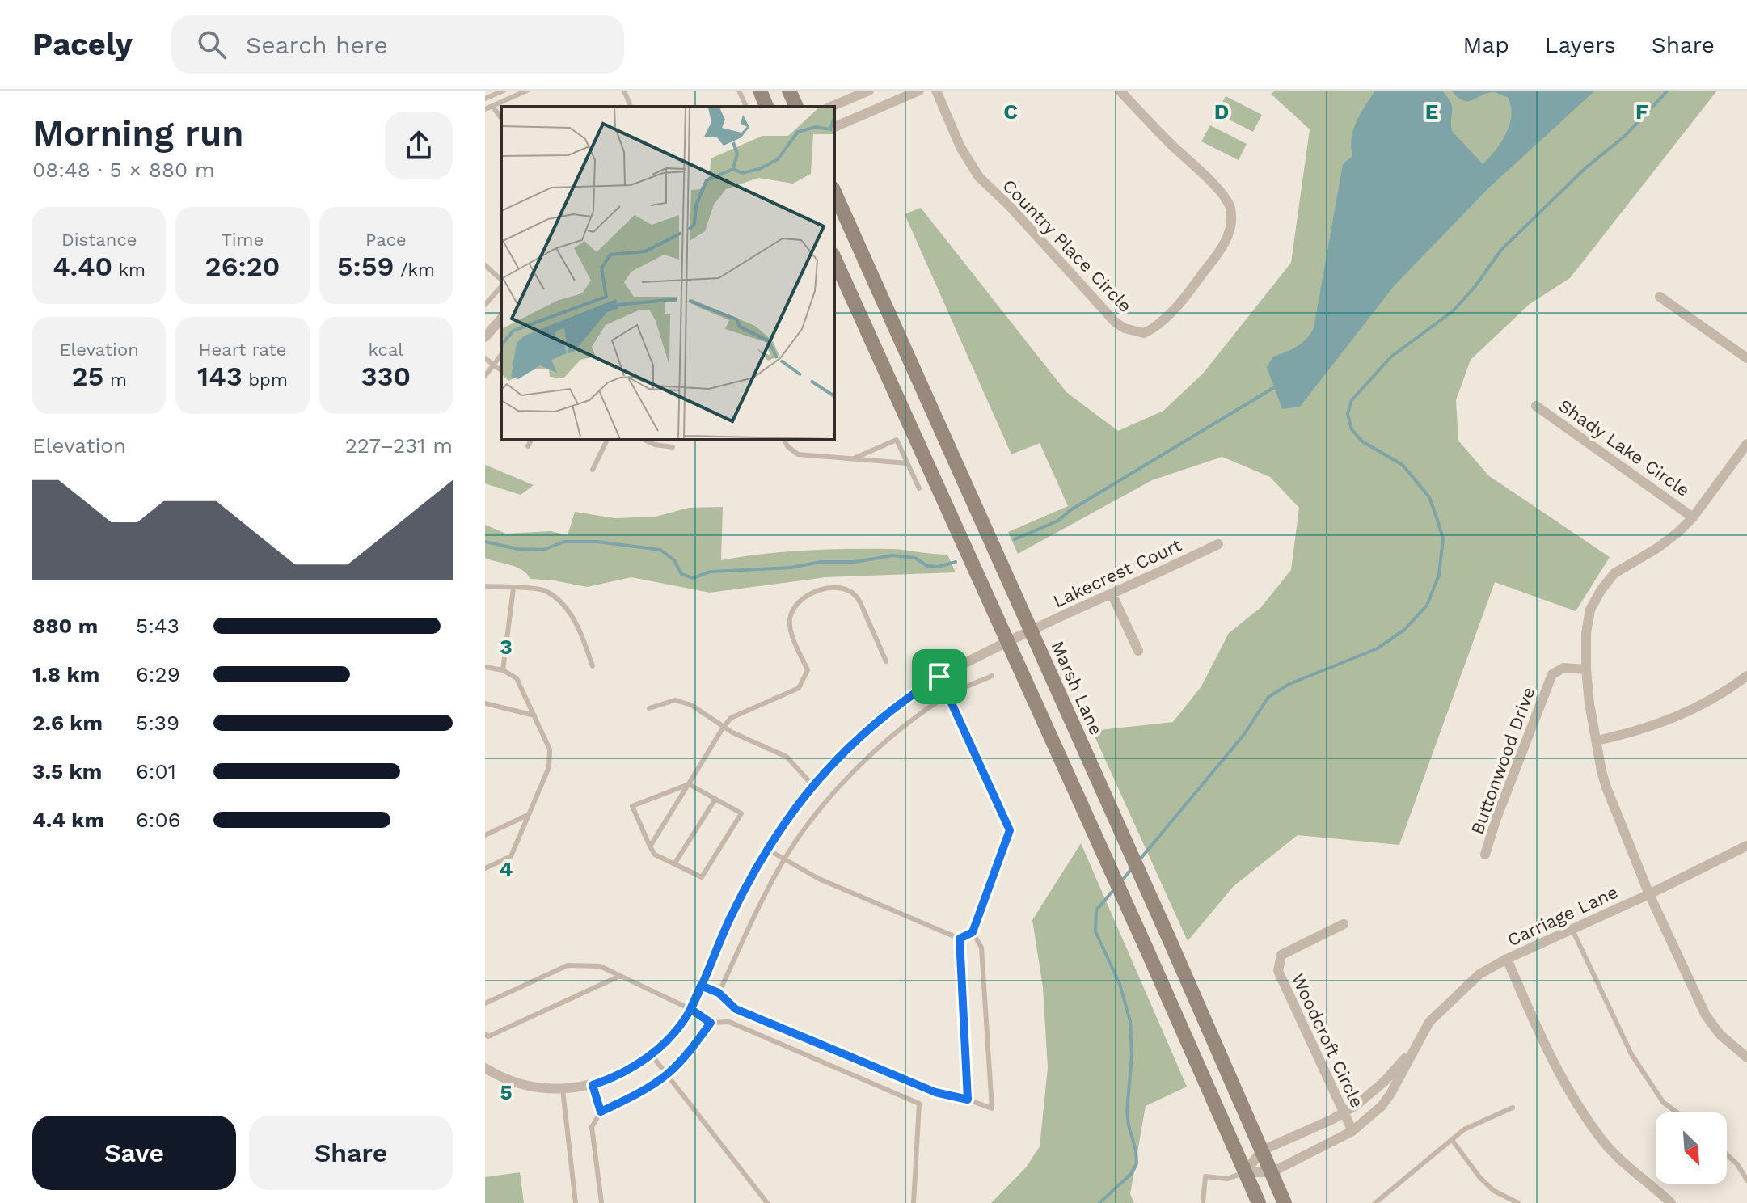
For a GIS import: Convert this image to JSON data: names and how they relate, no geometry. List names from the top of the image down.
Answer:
{
  "streets": {
    "main road": ["Marsh Lane"],
    "street": [
      "Country Place Circle",
      "Shady Lake Circle",
      "Lakecrest Court",
      "Buttonwood Drive",
      "Carriage Lane",
      "Woodcroft Circle"
    ]
  },
  "crossings": [
    ["Lakecrest Court", "Marsh Lane"],
    ["Marsh Lane", "Carriage Lane"],
    ["Carriage Lane", "Woodcroft Circle"]
  ],
  "north": "bottom right",
  "page": {
    "header": "Pacely",
    "search": "Search here",
    "nav": ["Map", "Layers", "Share"],
    "heading": ["Morning run", "08:48 · 5 × 880 m"],
    "stats": [
      ["Distance", "4.40 km"],
      ["Time", "26:20"],
      ["Pace", "5:59 /km"],
      ["Elevation", "25 m"],
      ["Heart rate", "143 bpm"],
      ["kcal", "330"]
    ],
    "chart": ["Elevation", "227–231 m"],
    "list": [
      {
        "name": "880 m",
        "note": "5:43"
      },
      {
        "name": "1.8 km",
        "note": "6:29"
      },
      {
        "name": "2.6 km",
        "note": "5:39"
      },
      {
        "name": "3.5 km",
        "note": "6:01"
      },
      {
        "name": "4.4 km",
        "note": "6:06"
      }
    ],
    "buttons": ["Save", "Share"]
  },
  "grid": {
    "columns": [
      "C",
      "D",
      "E",
      "F"
    ],
    "rows": ["3", "4", "5"]
  }
}
